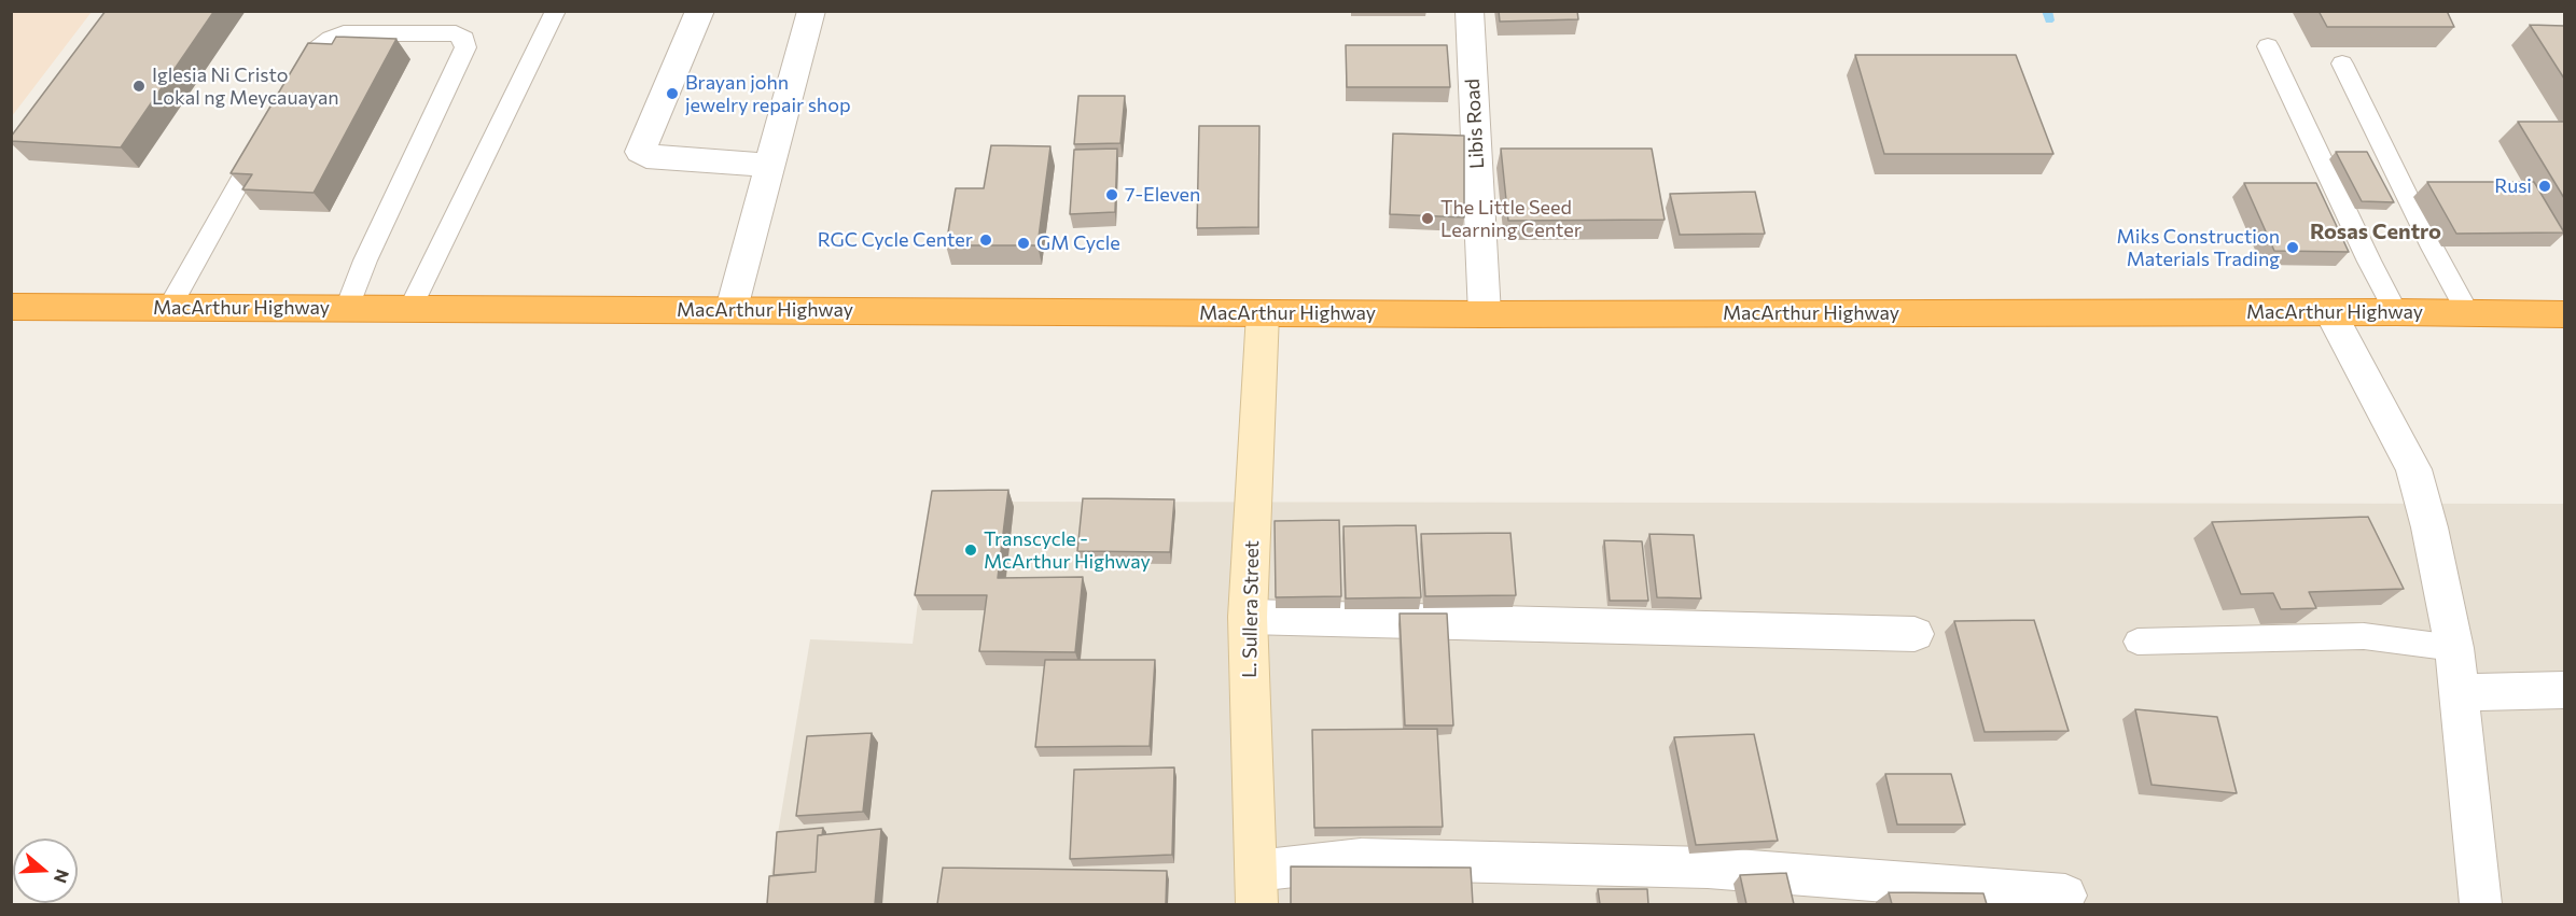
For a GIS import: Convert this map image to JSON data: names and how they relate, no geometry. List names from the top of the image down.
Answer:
{
  "streets": {
    "highway": ["MacArthur Highway"],
    "street": ["Libis Road", "L. Sullera Street"]
  },
  "crossings": [
    ["Libis Road", "MacArthur Highway"],
    ["MacArthur Highway", "L. Sullera Street"]
  ],
  "districts": ["Rosas Centro"],
  "places": [
    "Iglesia Ni Cristo Lokal ng Meycauayan",
    "Brayan john jewelry repair shop",
    "Rusi",
    "7-Eleven",
    "The Little Seed Learning Center",
    "RGC Cycle Center",
    "GM Cycle",
    "Miks Construction Materials Trading",
    "Transcycle - McArthur Highway"
  ],
  "north": "right"
}
